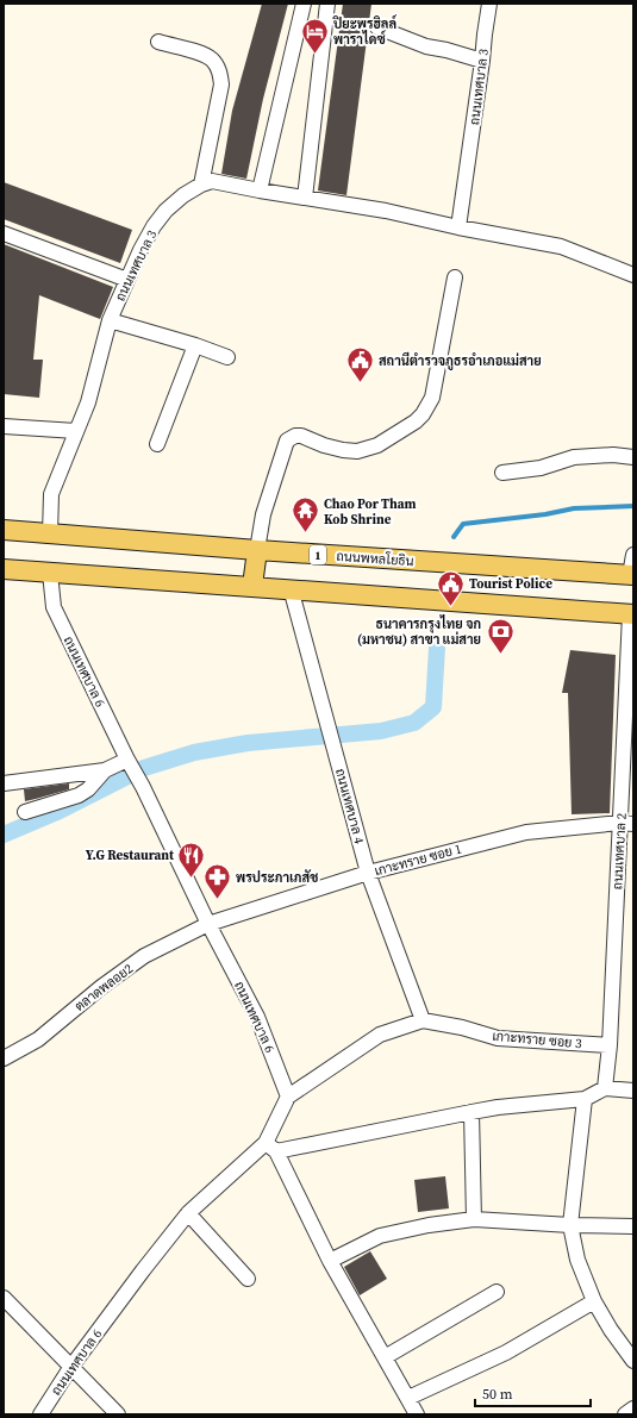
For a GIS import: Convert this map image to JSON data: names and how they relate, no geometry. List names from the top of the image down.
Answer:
{
  "streets": {
    "main road": ["1", "ถนนพหลโยธิน"],
    "street": [
      "ถนนเทศบาล 3",
      "ถนนเทศบาล 6",
      "ถนนเทศบาล 4",
      "ถนนเทศบาล 2",
      "เกาะทราย ซอย 1",
      "ตลาดพลอย2",
      "เกาะทราย ซอย 3"
    ]
  },
  "crossings": [
    ["ถนนเทศบาล 3", "ถนนพหลโยธิน"],
    ["ถนนเทศบาล 6", "เกาะทราย ซอย 1"],
    ["ถนนเทศบาล 6", "ตลาดพลอย2"],
    ["ถนนเทศบาล 6", "เกาะทราย ซอย 3"],
    ["ถนนเทศบาล 4", "เกาะทราย ซอย 1"],
    ["ถนนเทศบาล 4", "เกาะทราย ซอย 3"],
    ["ถนนเทศบาล 2", "เกาะทราย ซอย 1"],
    ["ถนนเทศบาล 2", "เกาะทราย ซอย 3"],
    ["เกาะทราย ซอย 1", "ตลาดพลอย2"]
  ],
  "places": {
    "hotel": ["ปิยะพรฮิลล์ พาราไดซ์"],
    "public building": ["สถานีตำรวจภูธรอำเภอแม่สาย", "Tourist Police"],
    "temple": ["Chao Por Tham Kob Shrine"],
    "bank": ["ธนาคารกรุงไทย จก (มหาชน) สาขา แม่สาย"],
    "restaurant": ["Y.G Restaurant"],
    "pharmacy": ["พรประภาเภสัช"]
  },
  "scale_bar": "50 m"
}
